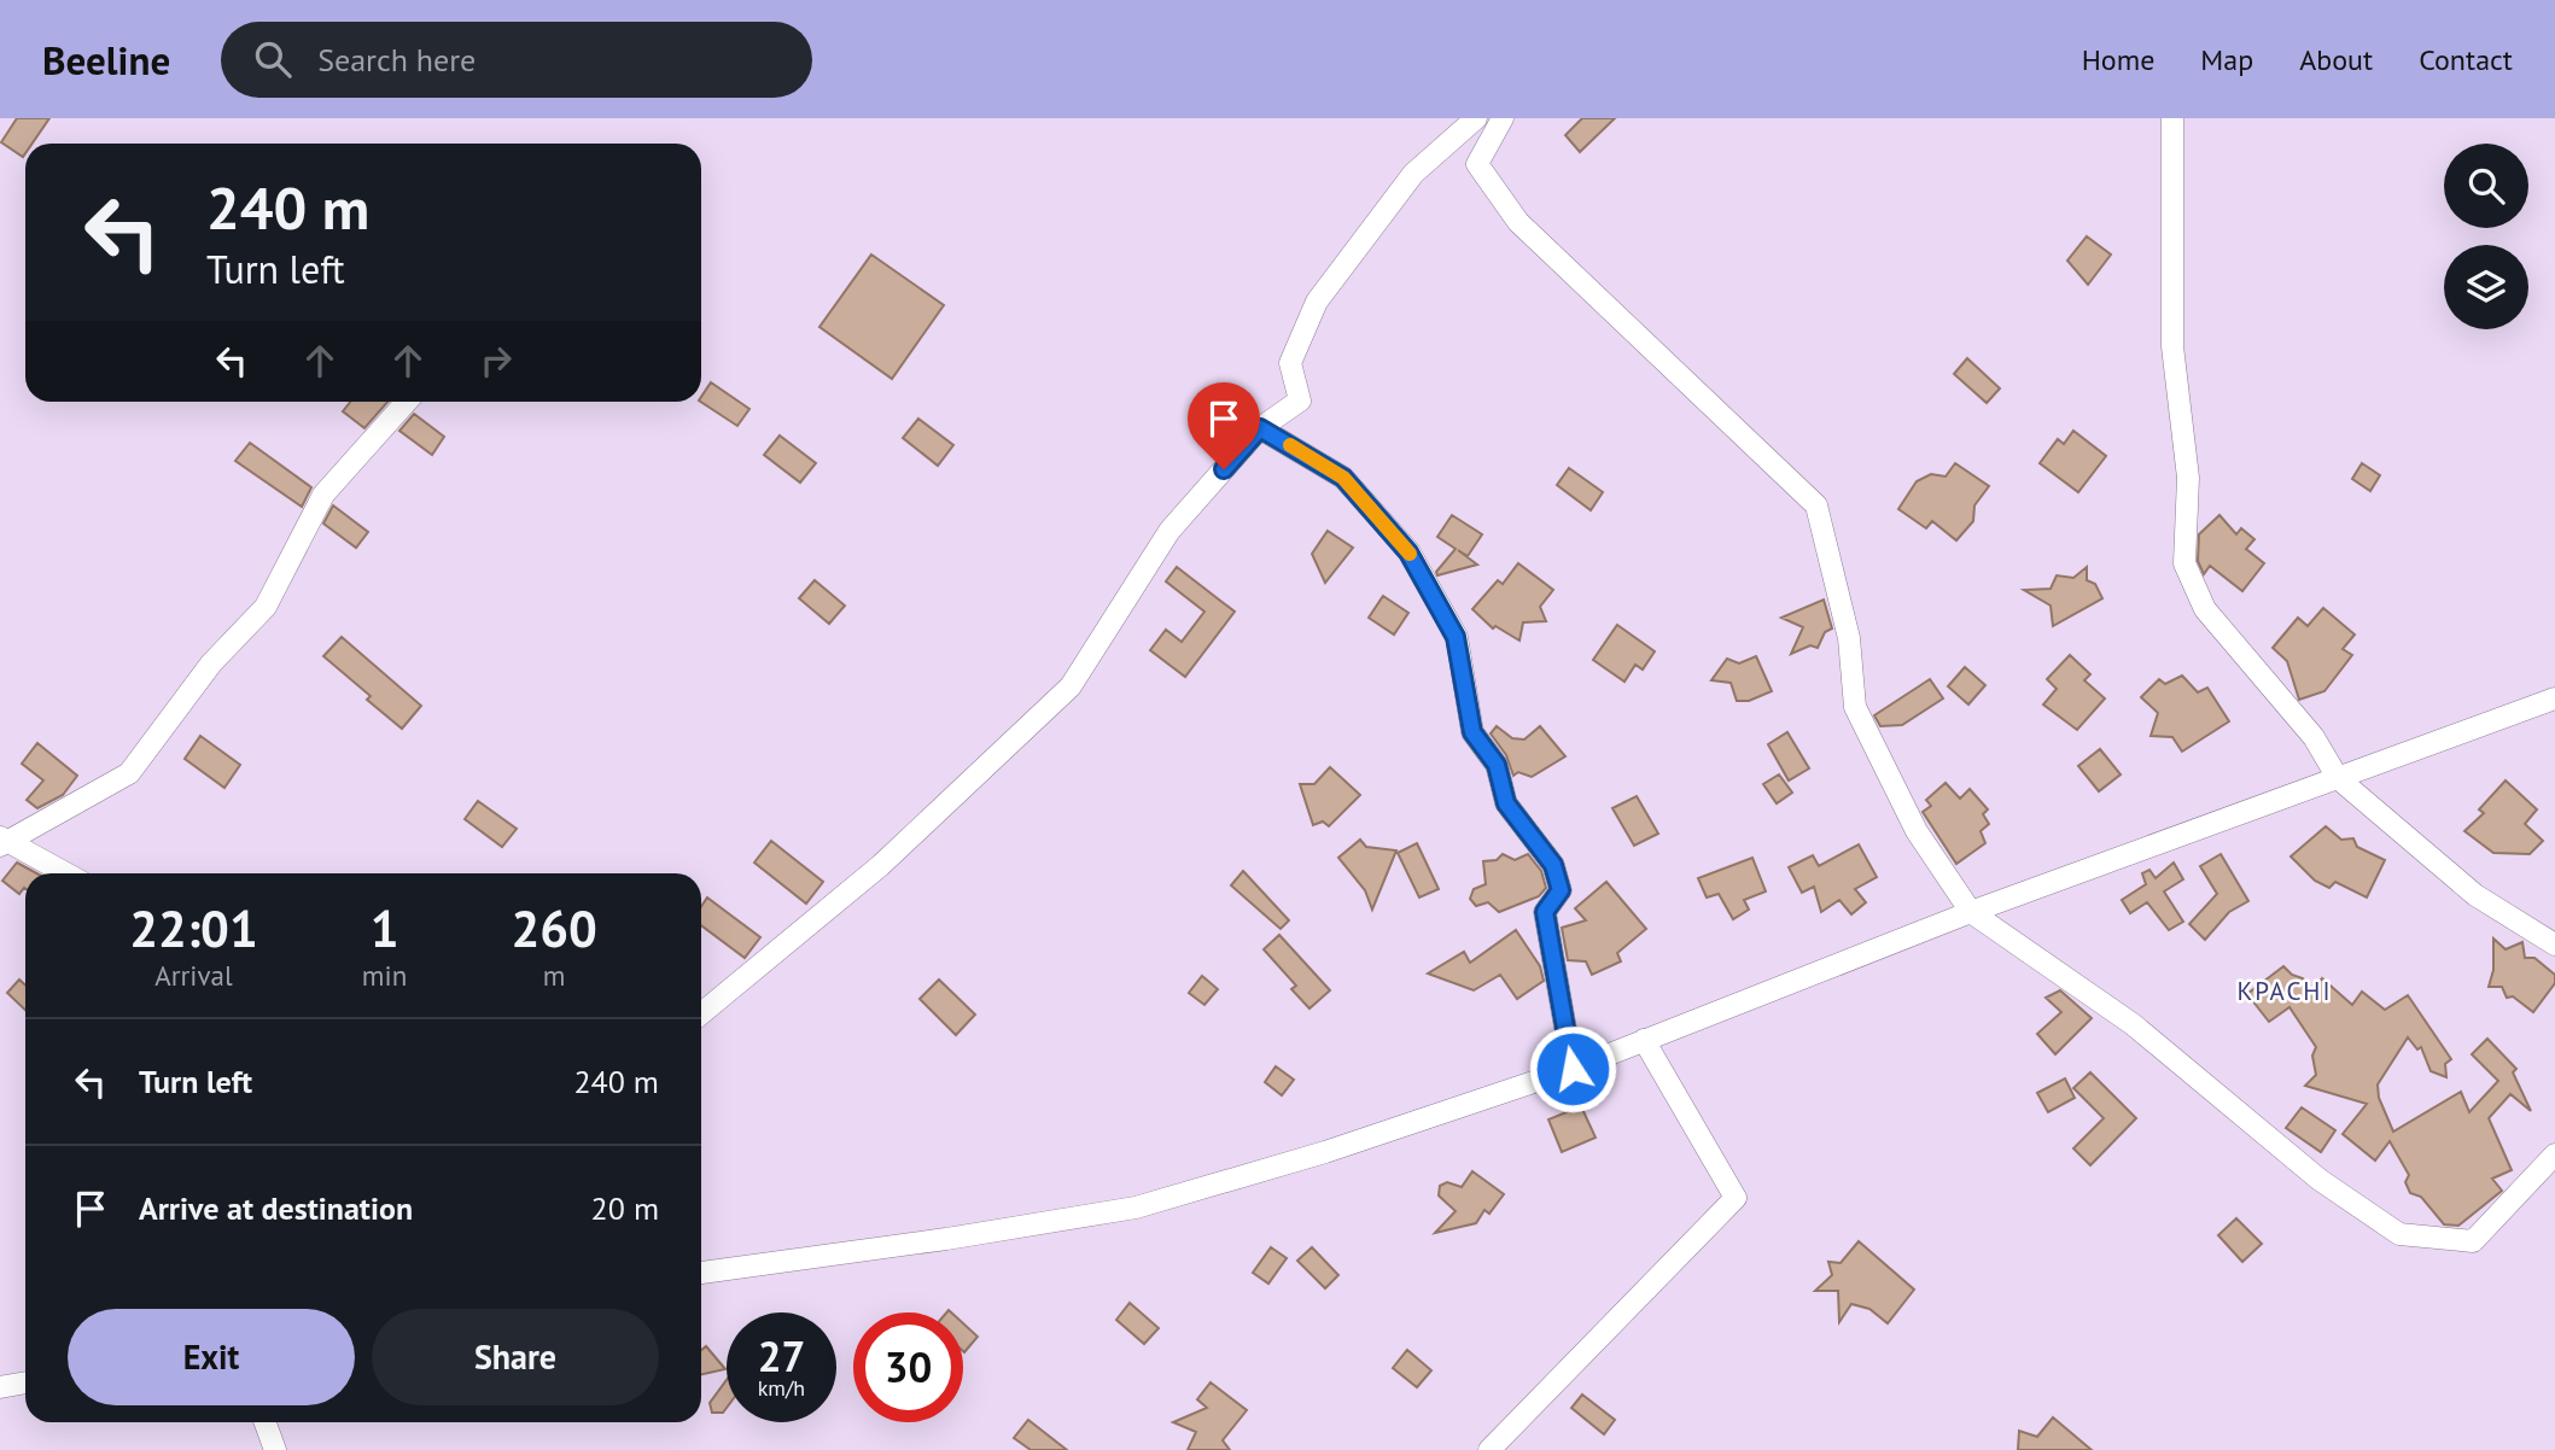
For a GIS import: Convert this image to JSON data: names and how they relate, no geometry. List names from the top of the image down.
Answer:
{
  "districts": ["KPACHI"],
  "page": {
    "header": "Beeline",
    "search": "Search here",
    "nav": [
      "Home",
      "Map",
      "About",
      "Contact"
    ],
    "turn": ["240 m", "Turn left"],
    "eta": [
      "22:01",
      "Arrival",
      "1",
      "min",
      "260",
      "m"
    ],
    "list": [
      {
        "name": "Turn left",
        "value": "240 m"
      },
      {
        "name": "Arrive at destination",
        "value": "20 m"
      }
    ],
    "buttons": ["Exit", "Share"],
    "speed": "27 km/h",
    "limit": "30"
  }
}
